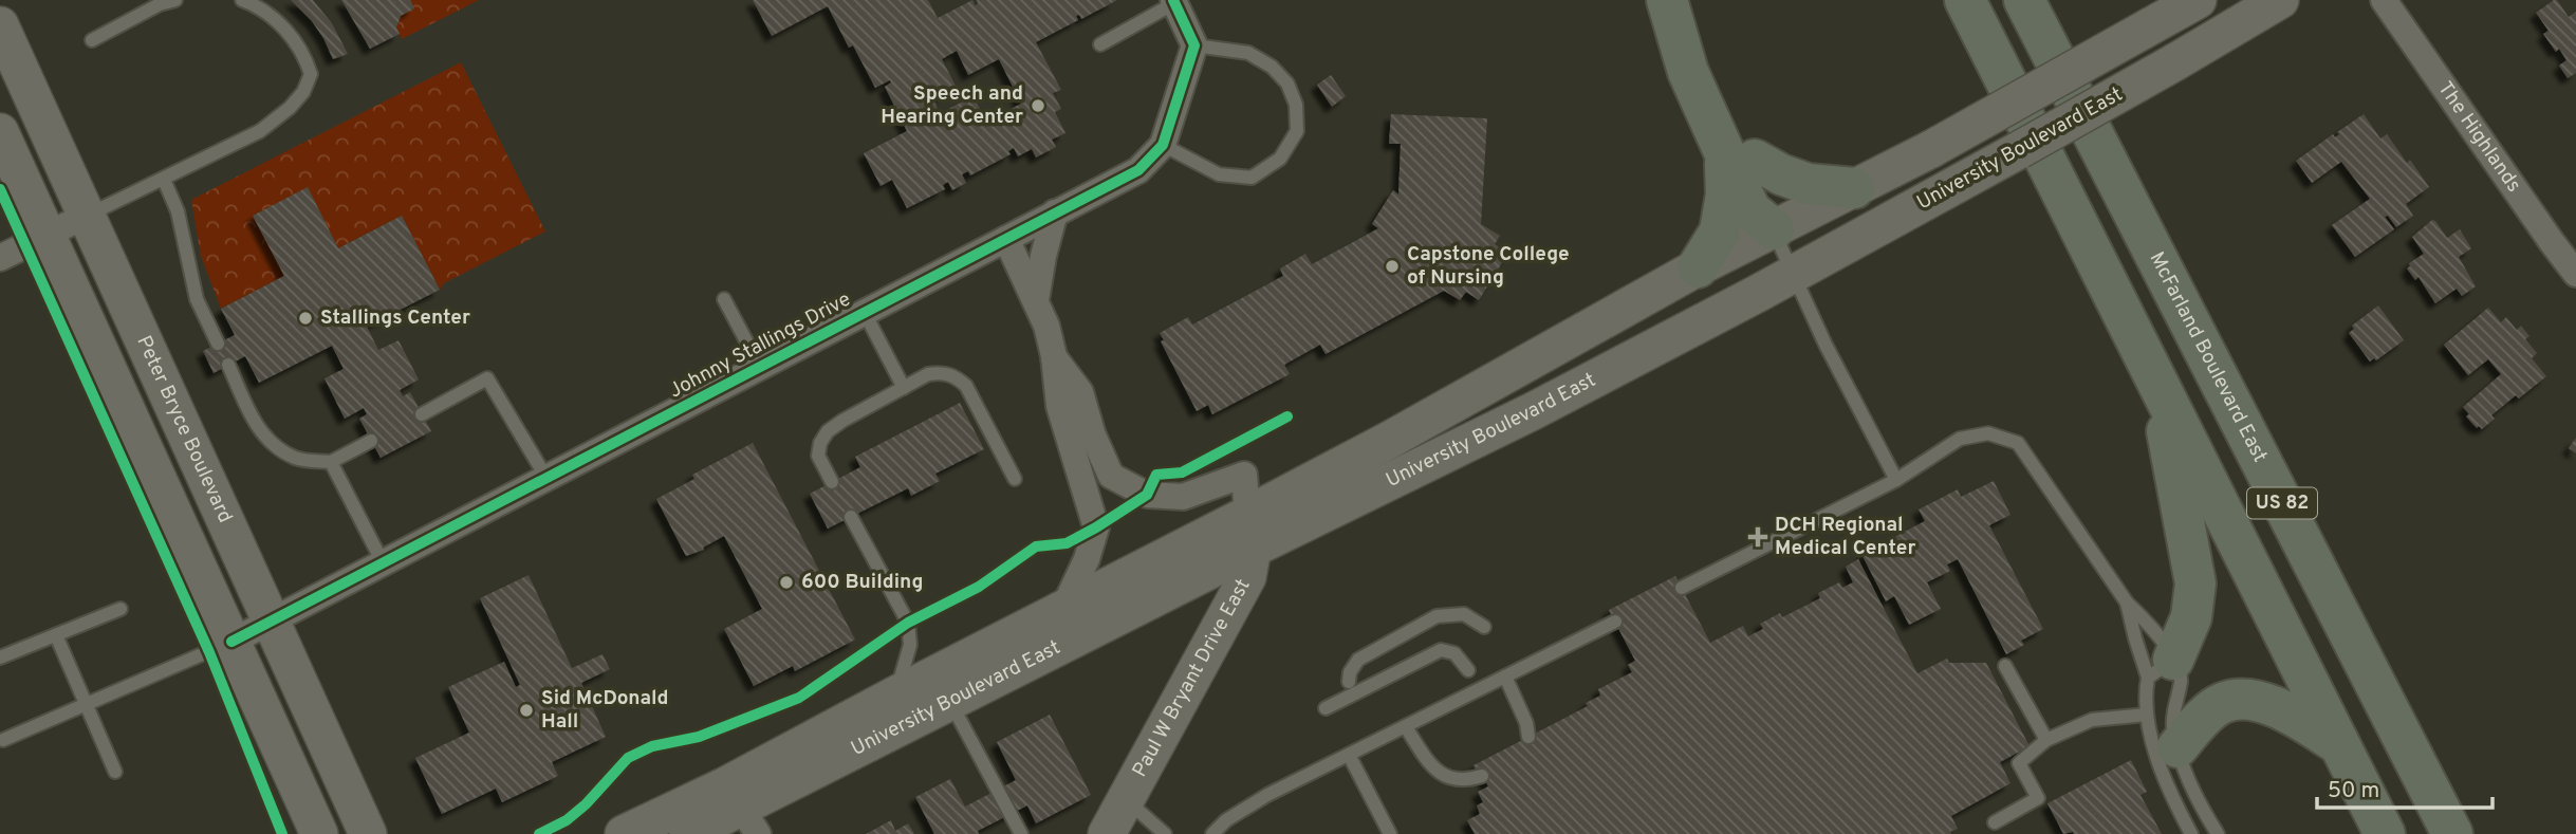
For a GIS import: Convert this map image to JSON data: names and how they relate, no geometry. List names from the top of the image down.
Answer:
{
  "streets": {
    "highway": ["McFarland Boulevard East", "US 82"],
    "main road": ["University Boulevard East", "Peter Bryce Boulevard", "Paul W Bryant Drive East"],
    "street": ["The Highlands", "Johnny Stallings Drive"]
  },
  "crossings": [
    ["University Boulevard East", "Paul W Bryant Drive East"],
    ["Johnny Stallings Drive", "Peter Bryce Boulevard"]
  ],
  "places": {
    "other": [
      "Speech and Hearing Center",
      "Capstone College of Nursing",
      "Stallings Center",
      "600 Building",
      "Sid McDonald Hall"
    ],
    "health": ["DCH Regional Medical Center"]
  },
  "scale_bar": "50 m"
}
